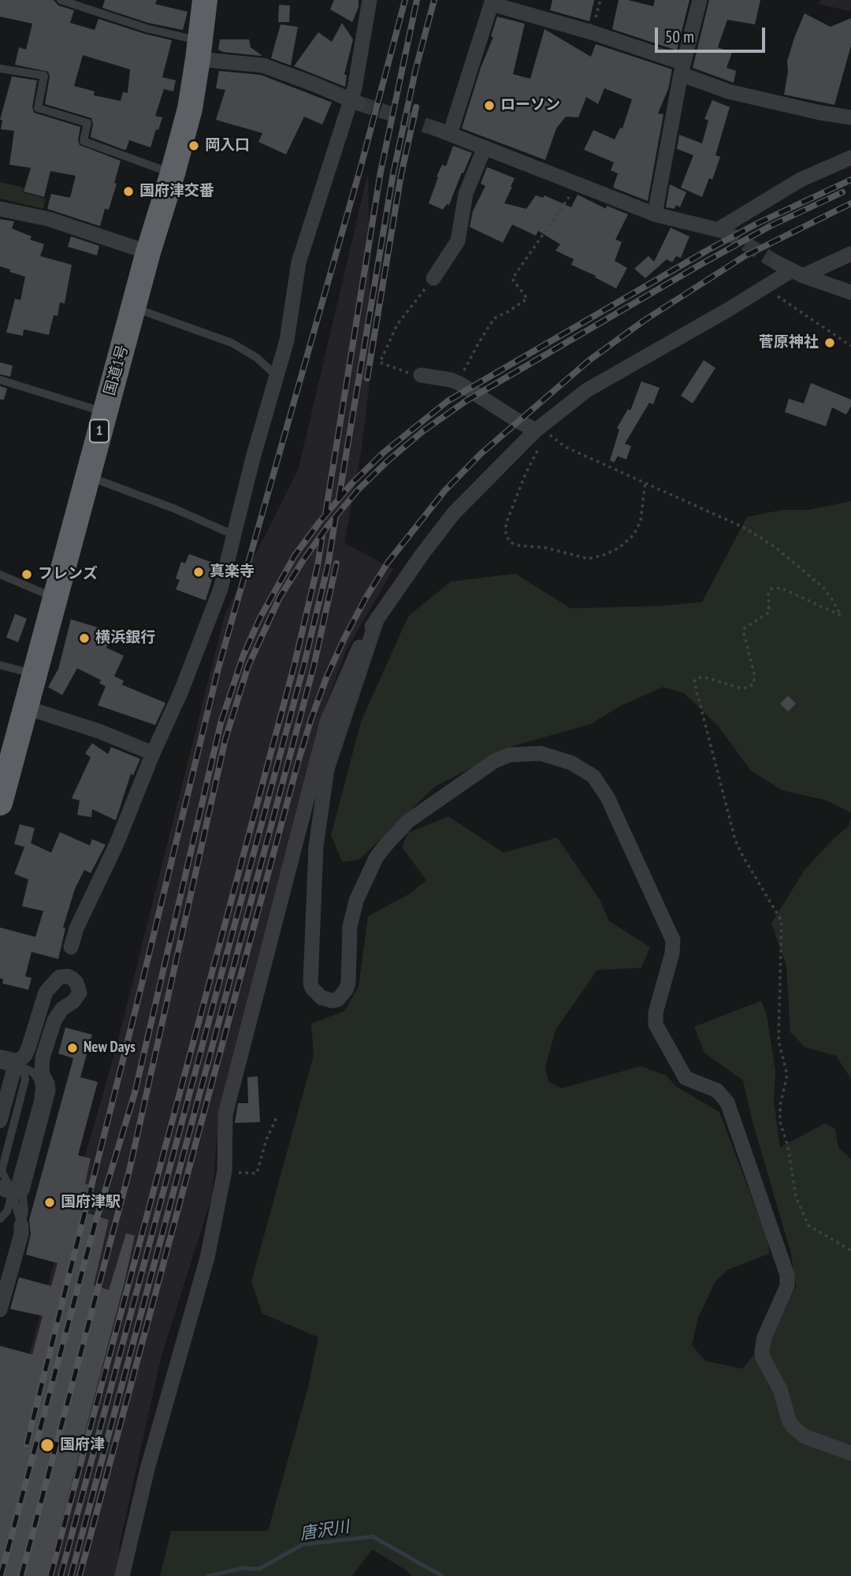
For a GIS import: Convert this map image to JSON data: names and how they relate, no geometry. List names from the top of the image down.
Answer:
{
  "streets": {
    "highway": ["国道1号", "1"]
  },
  "water": ["唐沢川"],
  "places": [
    "ローソン",
    "岡入口",
    "国府津交番",
    "菅原神社",
    "真楽寺",
    "フレンズ",
    "横浜銀行",
    "New Days",
    "国府津駅",
    "国府津"
  ],
  "scale_bar": "50 m"
}
